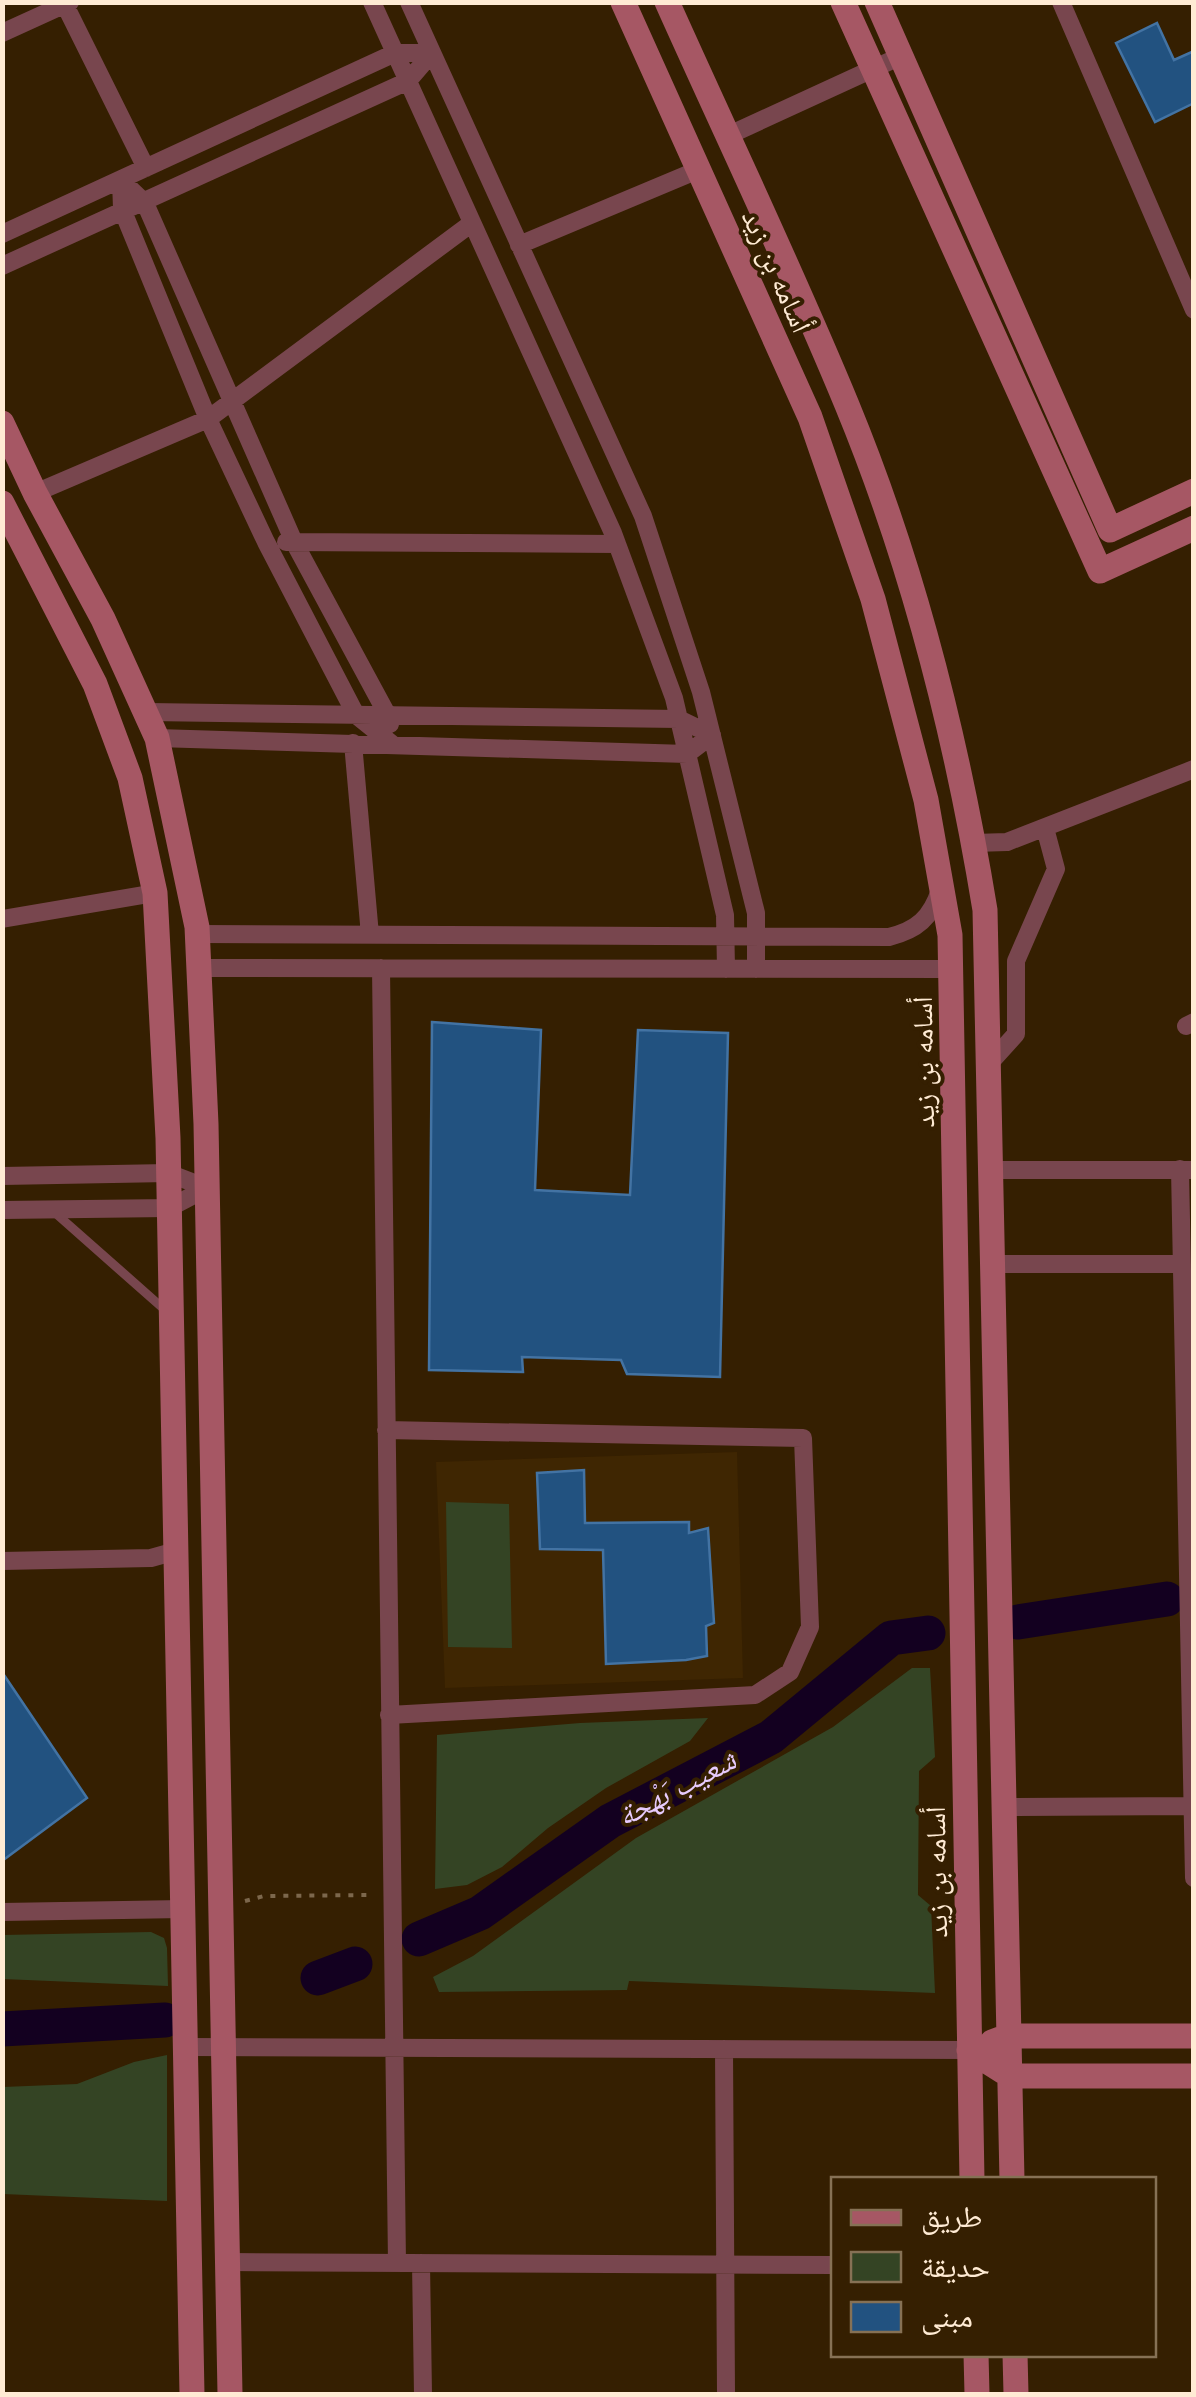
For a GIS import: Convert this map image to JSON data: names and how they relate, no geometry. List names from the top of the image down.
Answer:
{
  "streets": {
    "street": ["أسامه بن زيد"]
  },
  "water": ["شعيب بَهْجة"],
  "legend": ["طريق", "حديقة", "مبنى"]
}
